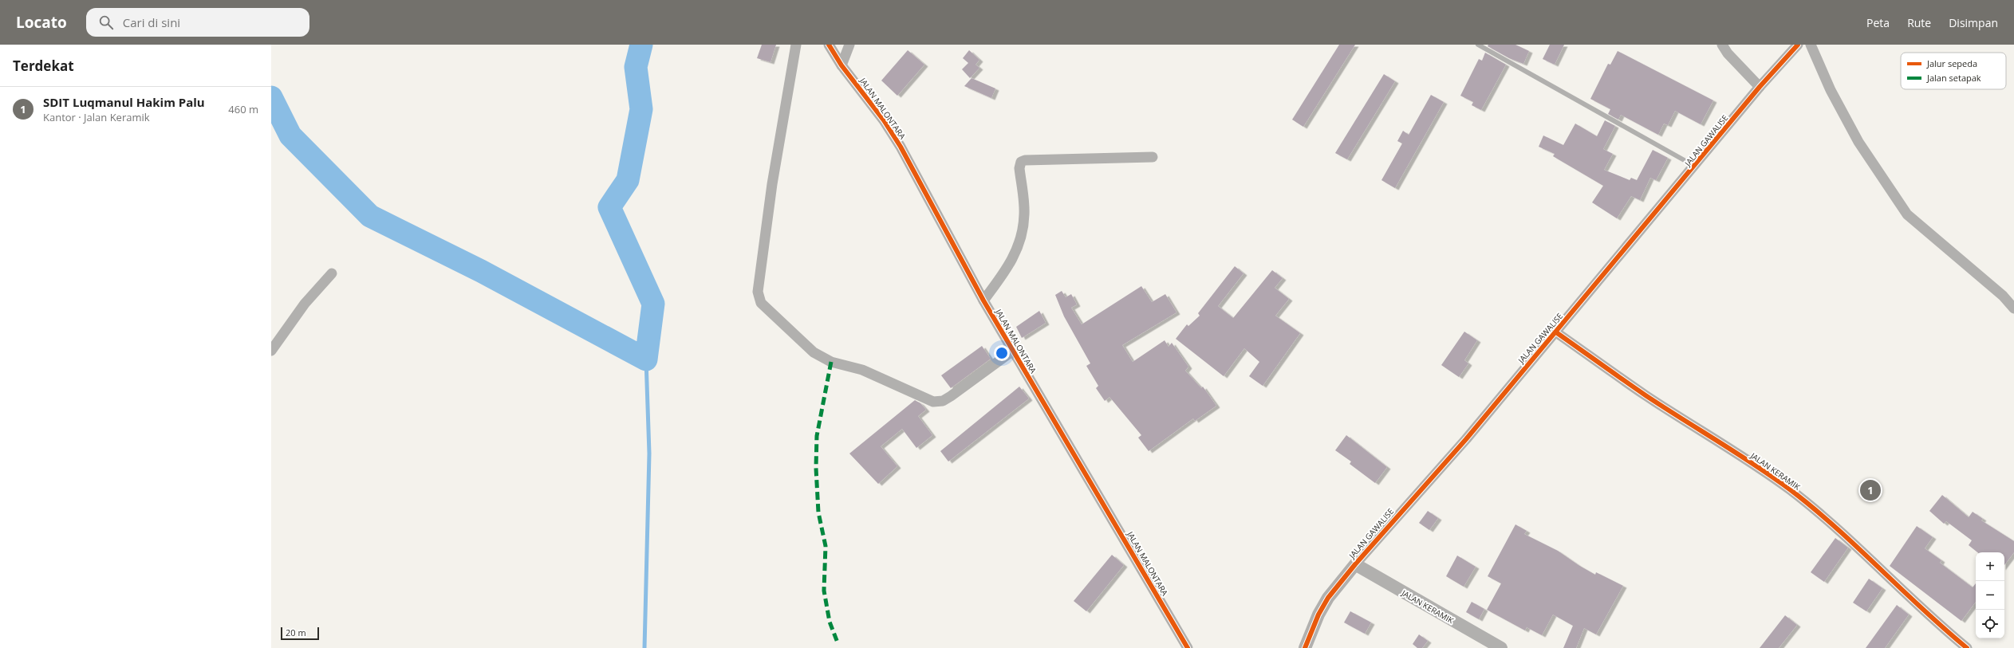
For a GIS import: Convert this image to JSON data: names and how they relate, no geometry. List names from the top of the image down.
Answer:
{
  "streets": {
    "street": ["JALAN MALONTARA", "JALAN GAWALISE", "JALAN KERAMIK"]
  },
  "crossings": [
    ["JALAN GAWALISE", "JALAN KERAMIK"]
  ],
  "legend": ["Jalur sepeda", "Jalan setapak"],
  "scale_bar": "20 m",
  "page": {
    "header": "Locato",
    "search": "Cari di sini",
    "nav": ["Peta", "Rute", "Disimpan"],
    "heading": "Terdekat",
    "list": [
      {
        "mark": "1",
        "name": "SDIT Luqmanul Hakim Palu",
        "note": "Kantor · Jalan Keramik",
        "value": "460 m"
      }
    ],
    "pins": "1",
    "map_buttons": ["+", "−"],
    "scale": "20 m"
  }
}
